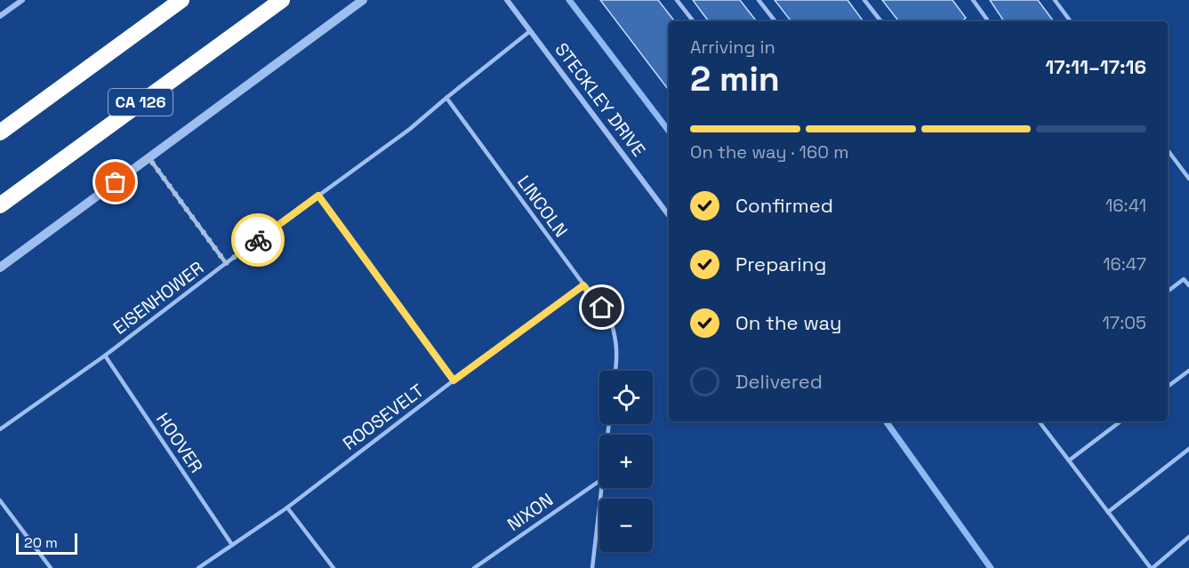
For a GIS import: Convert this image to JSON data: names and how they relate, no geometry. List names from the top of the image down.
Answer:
{
  "streets": {
    "highway": ["CA 126"],
    "street": ["STECKLEY DRIVE"],
    "lane": [
      "LINCOLN",
      "EISENHOWER",
      "ROOSEVELT",
      "HOOVER",
      "NIXON"
    ]
  },
  "crossings": [
    ["LINCOLN", "EISENHOWER"],
    ["LINCOLN", "ROOSEVELT"],
    ["EISENHOWER", "HOOVER"],
    ["ROOSEVELT", "HOOVER"]
  ],
  "scale_bar": "20 m",
  "page": {
    "heading": ["2 min", "Arriving in", "17:11–17:16"],
    "bar": "On the way · 160 m",
    "list": [
      ["Confirmed", "16:41"],
      ["Preparing", "16:47"],
      ["On the way", "17:05"],
      "Delivered"
    ],
    "map_buttons": ["+", "−"],
    "scale": "20 m"
  }
}
